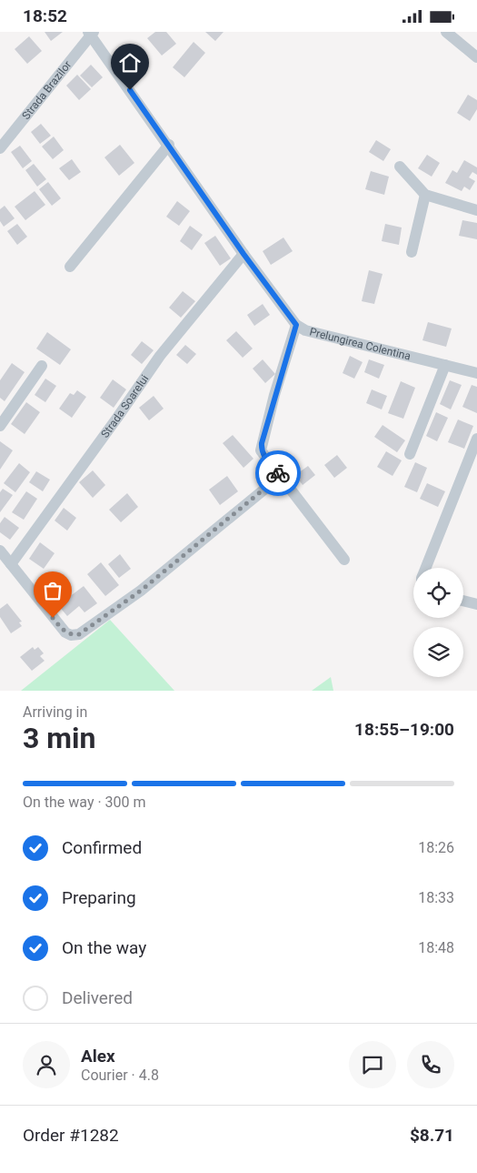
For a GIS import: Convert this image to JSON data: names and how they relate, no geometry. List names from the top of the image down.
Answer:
{
  "streets": {
    "street": ["Strada Brazilor", "Prelungirea Colentina", "Strada Soarelui"]
  },
  "crossings": [
    ["Strada Brazilor", "Prelungirea Colentina"],
    ["Prelungirea Colentina", "Strada Soarelui"]
  ],
  "page": {
    "status": "18:52",
    "heading": ["3 min", "Arriving in", "18:55–19:00"],
    "panel": [
      "Alex",
      "Courier · 4.8",
      "Order #1282",
      "$8.71"
    ],
    "bar": "On the way · 300 m",
    "list": [
      ["Confirmed", "18:26"],
      ["Preparing", "18:33"],
      ["On the way", "18:48"],
      "Delivered"
    ]
  }
}
